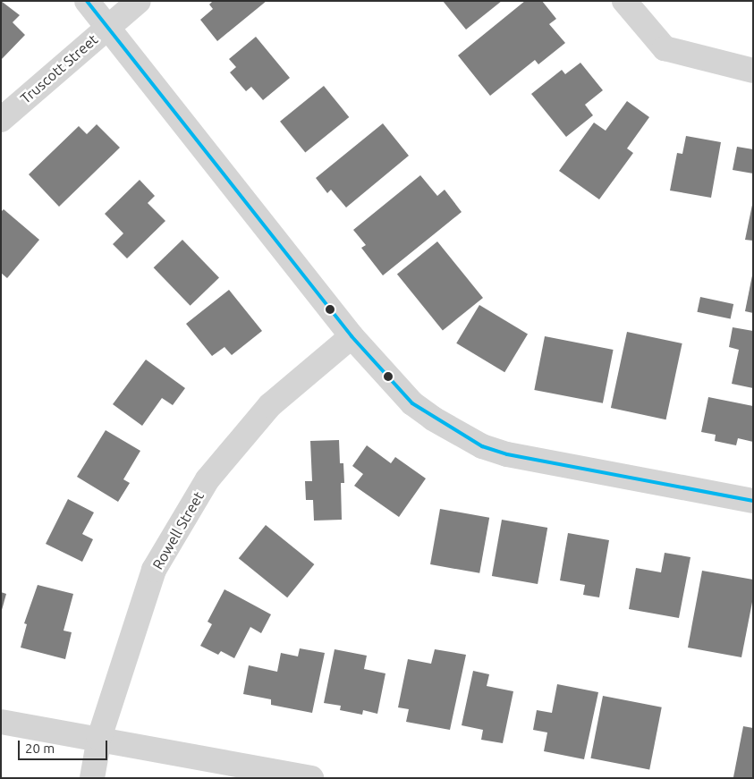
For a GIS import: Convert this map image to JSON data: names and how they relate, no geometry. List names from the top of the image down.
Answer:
{
  "streets": {
    "street": ["Truscott Street", "Rowell Street"]
  },
  "scale_bar": "20 m"
}
